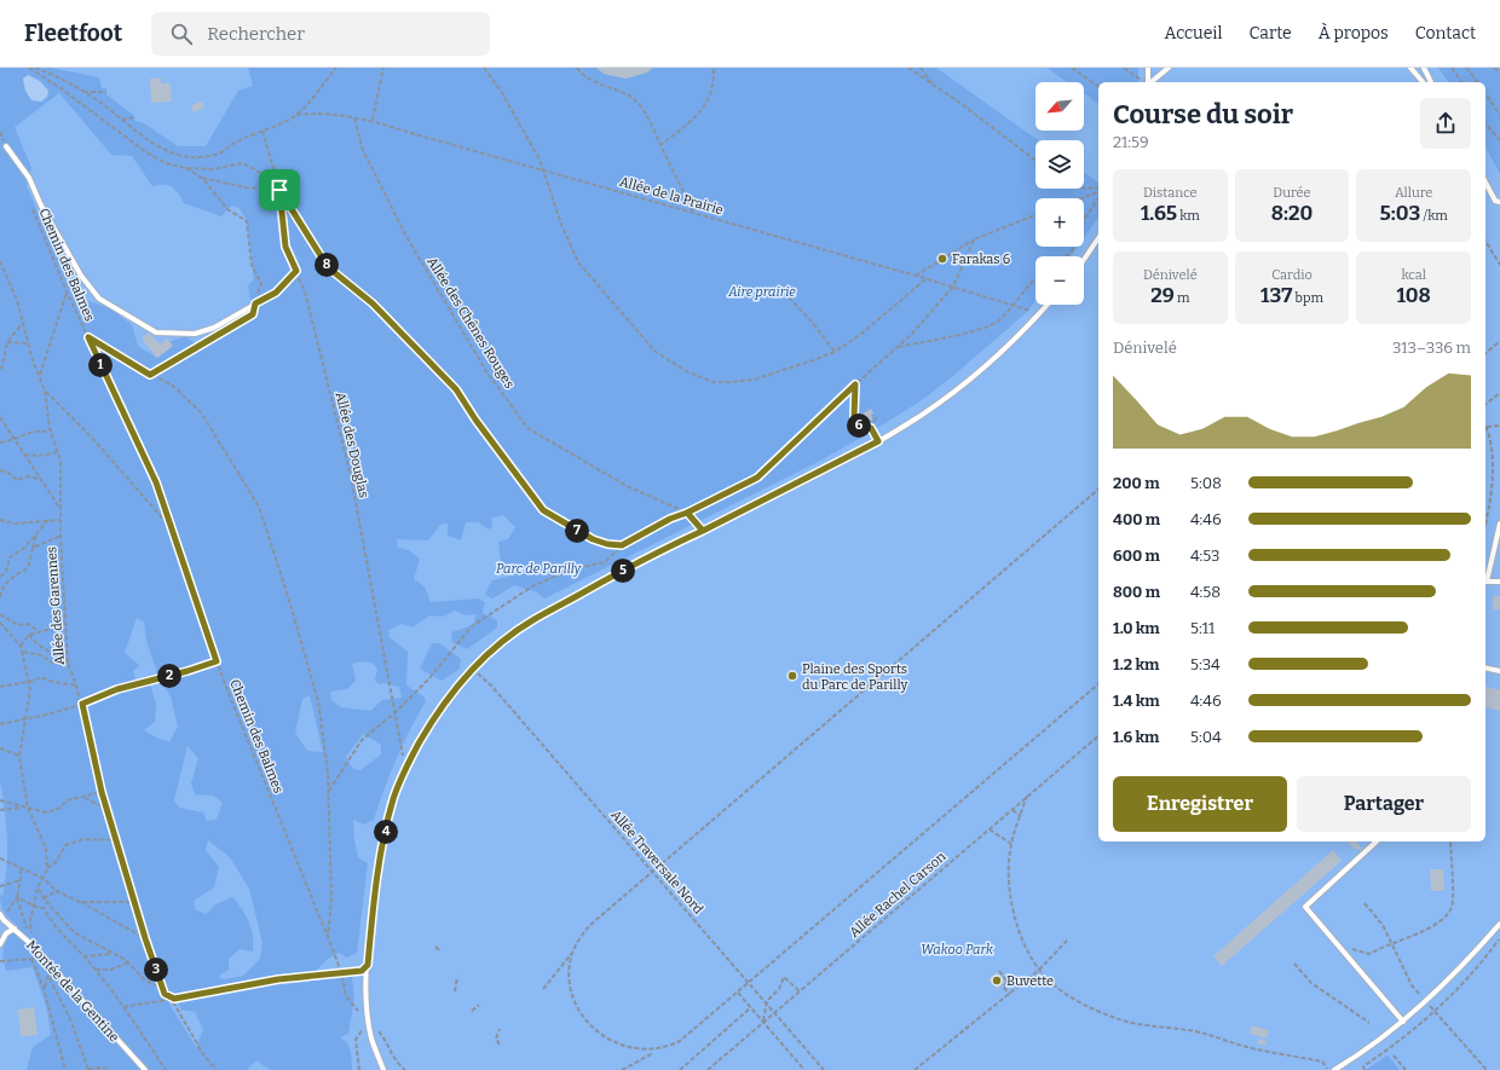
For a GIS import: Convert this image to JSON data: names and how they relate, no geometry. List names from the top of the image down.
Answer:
{
  "streets": {
    "lane": ["Montée de la Gentine"],
    "path": [
      "Allée de la Prairie",
      "Chemin des Balmes",
      "Allée des Chênes Rouges",
      "Allée des Douglas",
      "Allée des Garennes",
      "Allée Traversale Nord",
      "Allée Rachel Carson"
    ]
  },
  "crossings": [
    ["Allée de la Prairie", "Allée des Chênes Rouges"],
    ["Allée Traversale Nord", "Allée Rachel Carson"]
  ],
  "parks": ["Aire prairie", "Parc de Parilly", "Wakoo Park"],
  "places": ["Farakas 6", "Plaine des Sports du Parc de Parilly", "Buvette"],
  "north": "bottom left",
  "page": {
    "header": "Fleetfoot",
    "search": "Rechercher",
    "nav": [
      "Accueil",
      "Carte",
      "À propos",
      "Contact"
    ],
    "map_buttons": ["+", "−"],
    "heading": ["Course du soir", "21:59"],
    "stats": [
      ["Distance", "1.65 km"],
      ["Durée", "8:20"],
      ["Allure", "5:03 /km"],
      ["Dénivelé", "29 m"],
      ["Cardio", "137 bpm"],
      ["kcal", "108"]
    ],
    "pins": [
      "8",
      "1",
      "6",
      "7",
      "5",
      "2",
      "4",
      "3"
    ],
    "chart": ["Dénivelé", "313–336 m"],
    "list": [
      {
        "name": "200 m",
        "note": "5:08"
      },
      {
        "name": "400 m",
        "note": "4:46"
      },
      {
        "name": "600 m",
        "note": "4:53"
      },
      {
        "name": "800 m",
        "note": "4:58"
      },
      {
        "name": "1.0 km",
        "note": "5:11"
      },
      {
        "name": "1.2 km",
        "note": "5:34"
      },
      {
        "name": "1.4 km",
        "note": "4:46"
      },
      {
        "name": "1.6 km",
        "note": "5:04"
      }
    ],
    "buttons": ["Enregistrer", "Partager"]
  }
}
